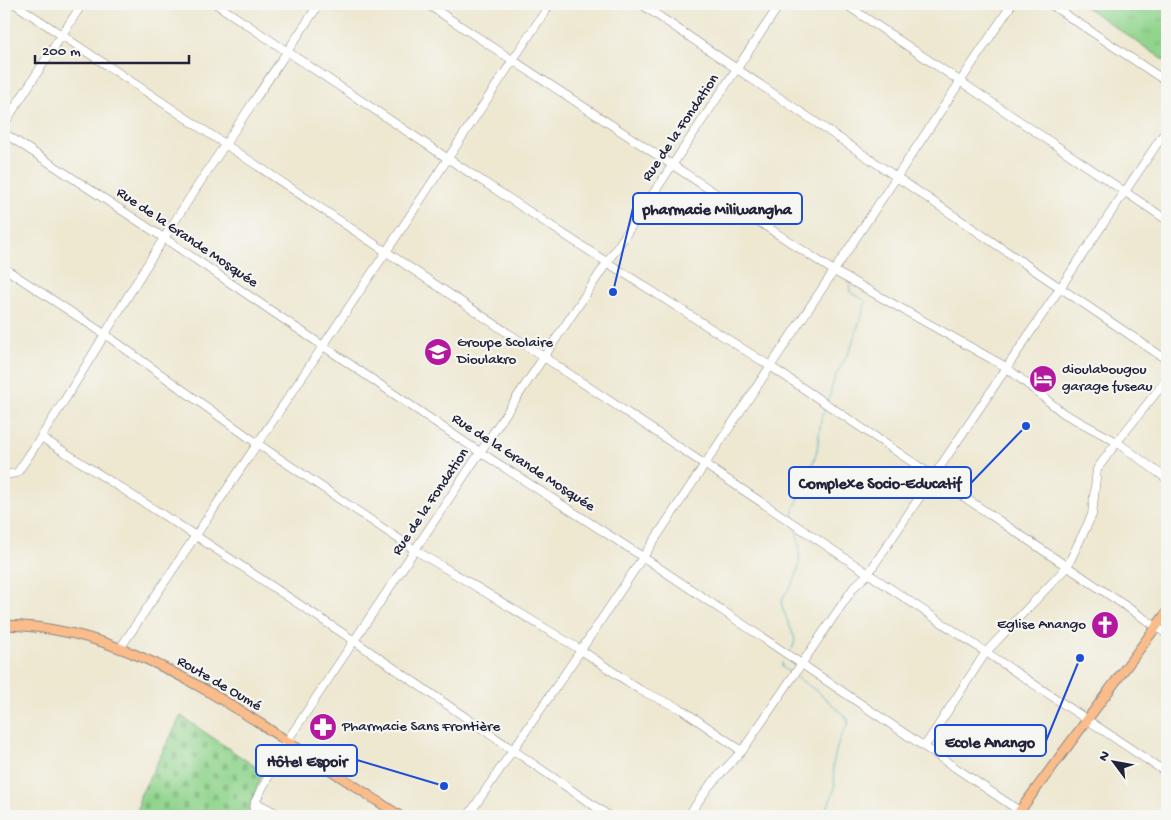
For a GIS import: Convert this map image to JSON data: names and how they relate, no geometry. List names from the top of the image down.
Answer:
{
  "streets": {
    "main road": ["Route de Oumé"],
    "street": ["Rue de la Fondation", "Rue de la Grande Mosquée"]
  },
  "crossings": [
    ["Rue de la Fondation", "Rue de la Grande Mosquée"],
    ["Rue de la Fondation", "Route de Oumé"]
  ],
  "places": {
    "other": [
      "pharmacie Miliwangha",
      "Complexe Socio-Educatif",
      "Ecole Anango",
      "Hôtel Espoir"
    ],
    "school or university": ["Groupe Scolaire Dioulakro"],
    "hotel": ["dioulabougou garage fuseau"],
    "church": ["Eglise Anango"],
    "pharmacy": ["Pharmacie Sans Frontière"]
  },
  "scale_bar": "200 m",
  "north": "top left"
}
